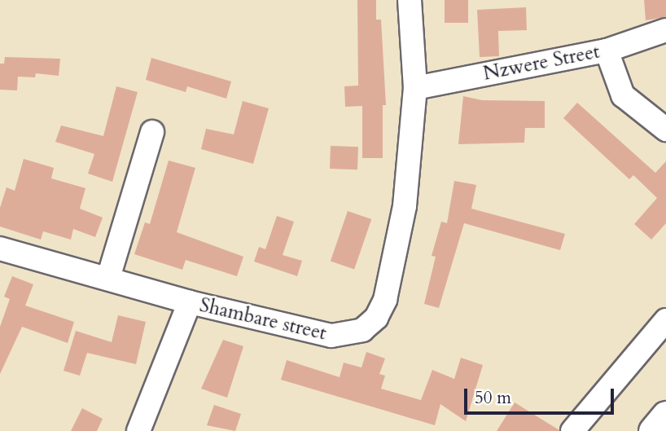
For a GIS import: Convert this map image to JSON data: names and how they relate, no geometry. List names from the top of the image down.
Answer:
{
  "streets": {
    "street": ["Nzwere Street", "Shambare street"]
  },
  "crossings": [
    ["Nzwere Street", "Shambare street"]
  ],
  "scale_bar": "50 m"
}
